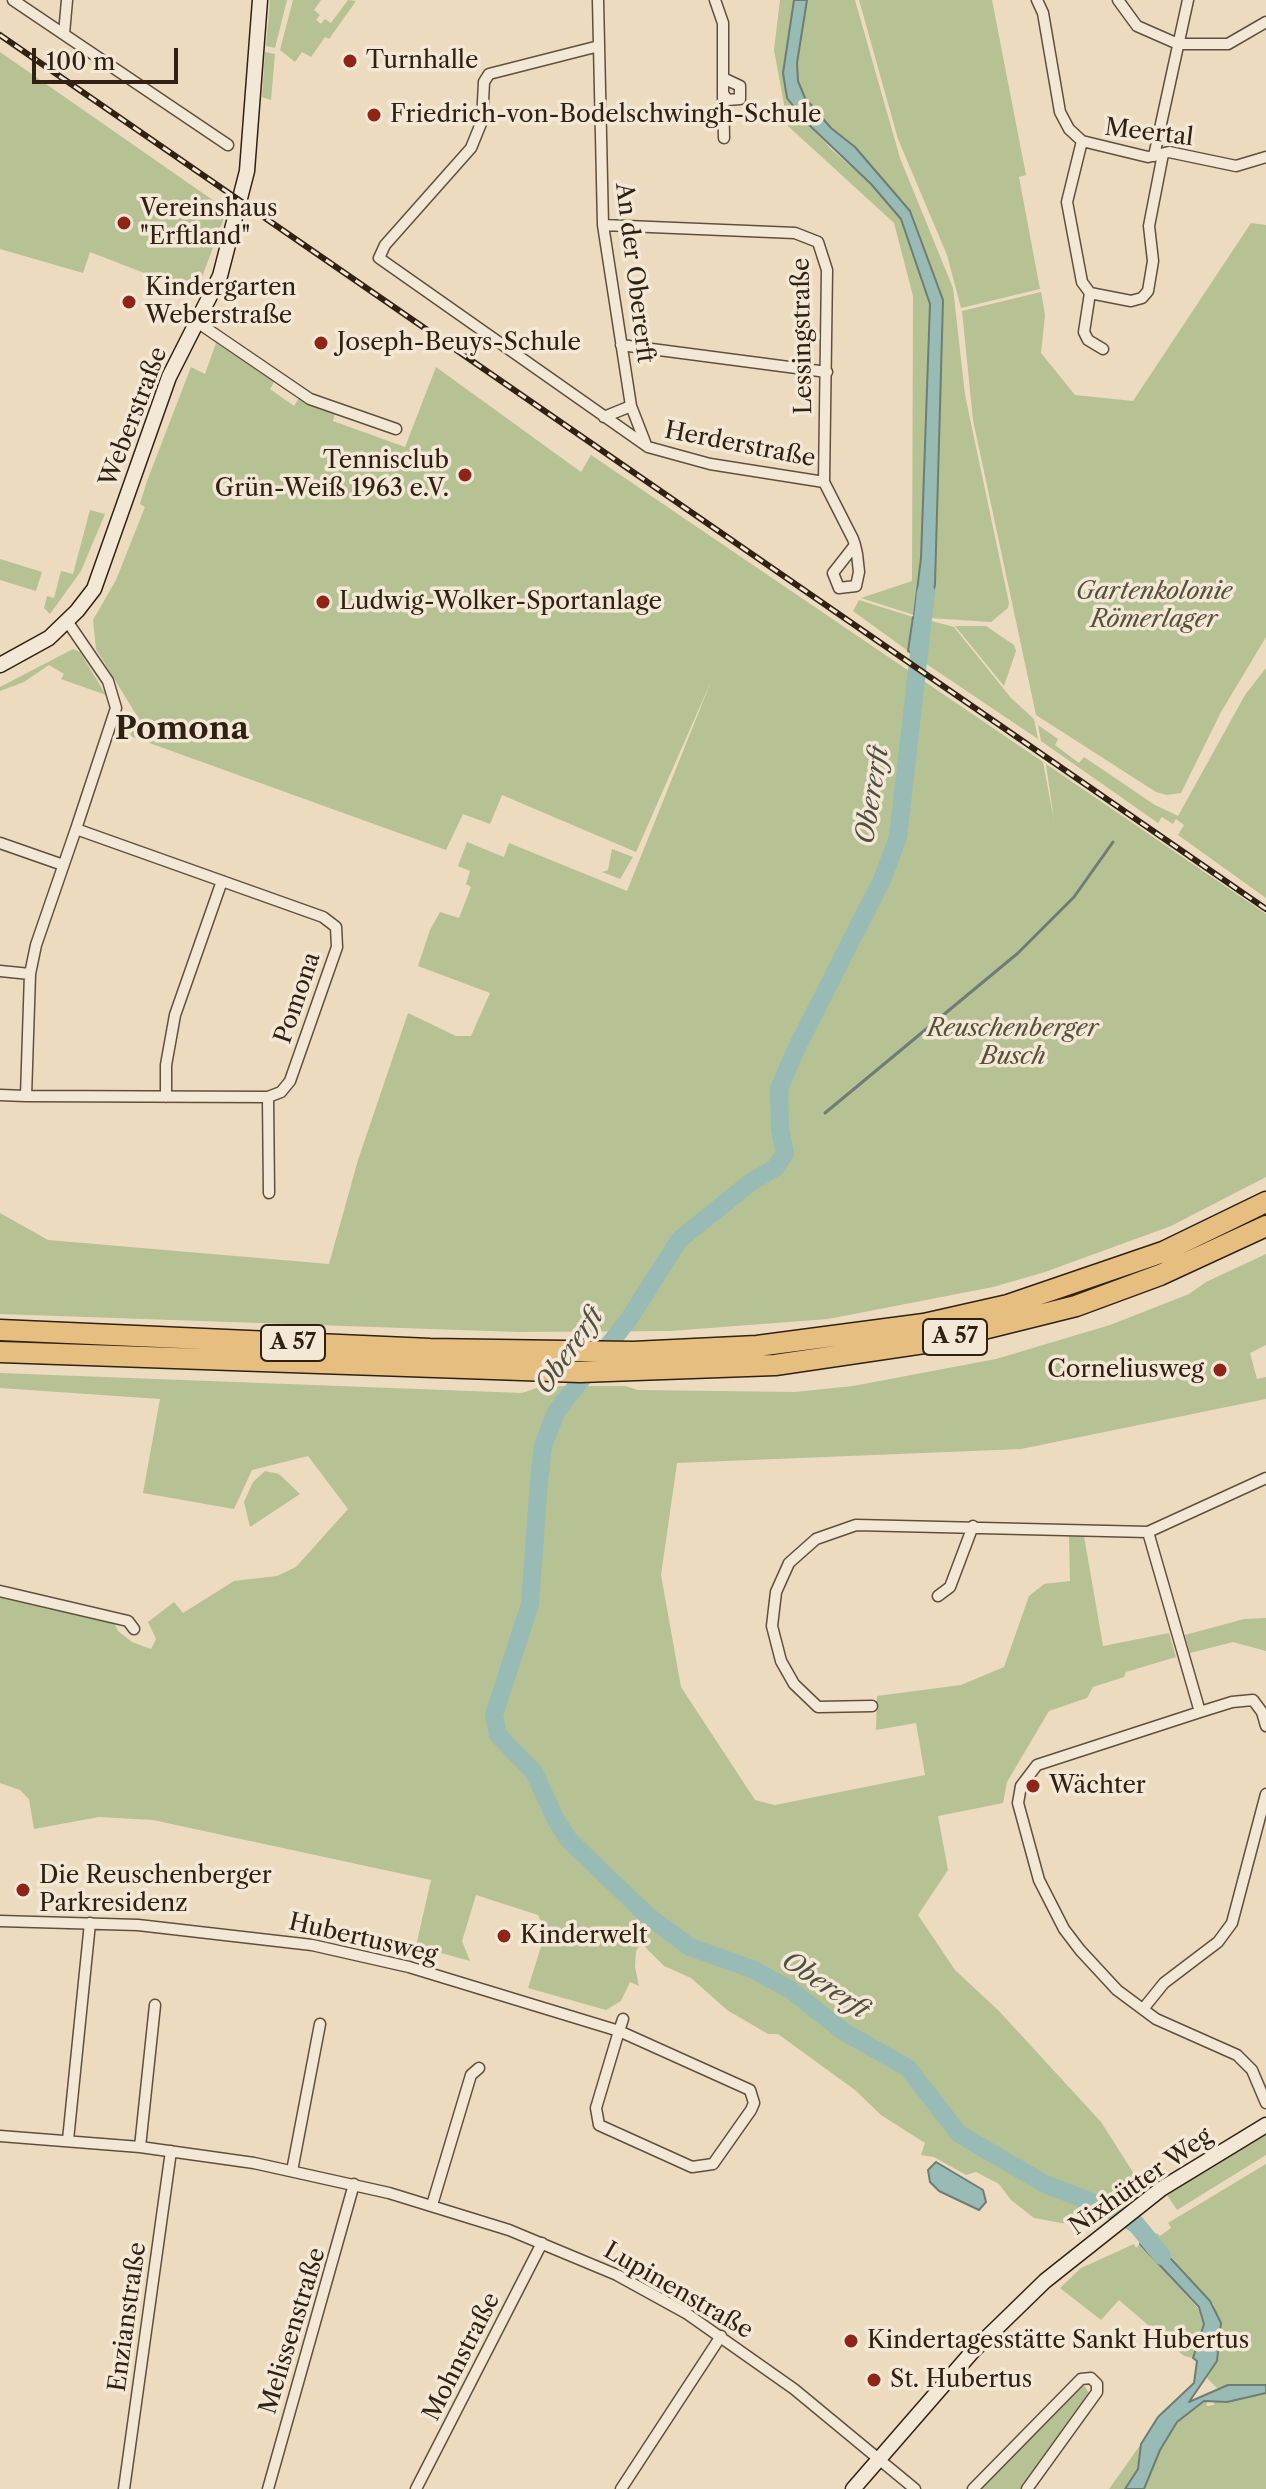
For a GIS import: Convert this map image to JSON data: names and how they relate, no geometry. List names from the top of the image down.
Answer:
{
  "streets": {
    "highway": ["A 57"],
    "main road": ["Weberstraße", "Nixhütter Weg"],
    "street": [
      "Meertal",
      "An der Obererft",
      "Lessingstraße",
      "Herderstraße",
      "Pomona",
      "Hubertusweg",
      "Lupinenstraße",
      "Enzianstraße",
      "Melissenstraße",
      "Mohnstraße"
    ]
  },
  "crossings": [
    ["An der Obererft", "Lessingstraße"],
    ["An der Obererft", "Herderstraße"],
    ["Lessingstraße", "Herderstraße"],
    ["Nixhütter Weg", "Lupinenstraße"],
    ["Lupinenstraße", "Enzianstraße"],
    ["Lupinenstraße", "Melissenstraße"],
    ["Lupinenstraße", "Mohnstraße"]
  ],
  "districts": ["Pomona"],
  "water": ["Obererft"],
  "parks": ["Gartenkolonie Römerlager", "Reuschenberger Busch"],
  "places": [
    "Turnhalle",
    "Friedrich-von-Bodelschwingh-Schule",
    "Vereinshaus \"Erftland\"",
    "Kindergarten Weberstraße",
    "Joseph-Beuys-Schule",
    "Tennisclub Grün-Weiß 1963 e.V.",
    "Ludwig-Wolker-Sportanlage",
    "Corneliusweg",
    "Wächter",
    "Die Reuschenberger Parkresidenz",
    "Kinderwelt",
    "Kindertagesstätte Sankt Hubertus",
    "St. Hubertus"
  ],
  "scale_bar": "100 m"
}
